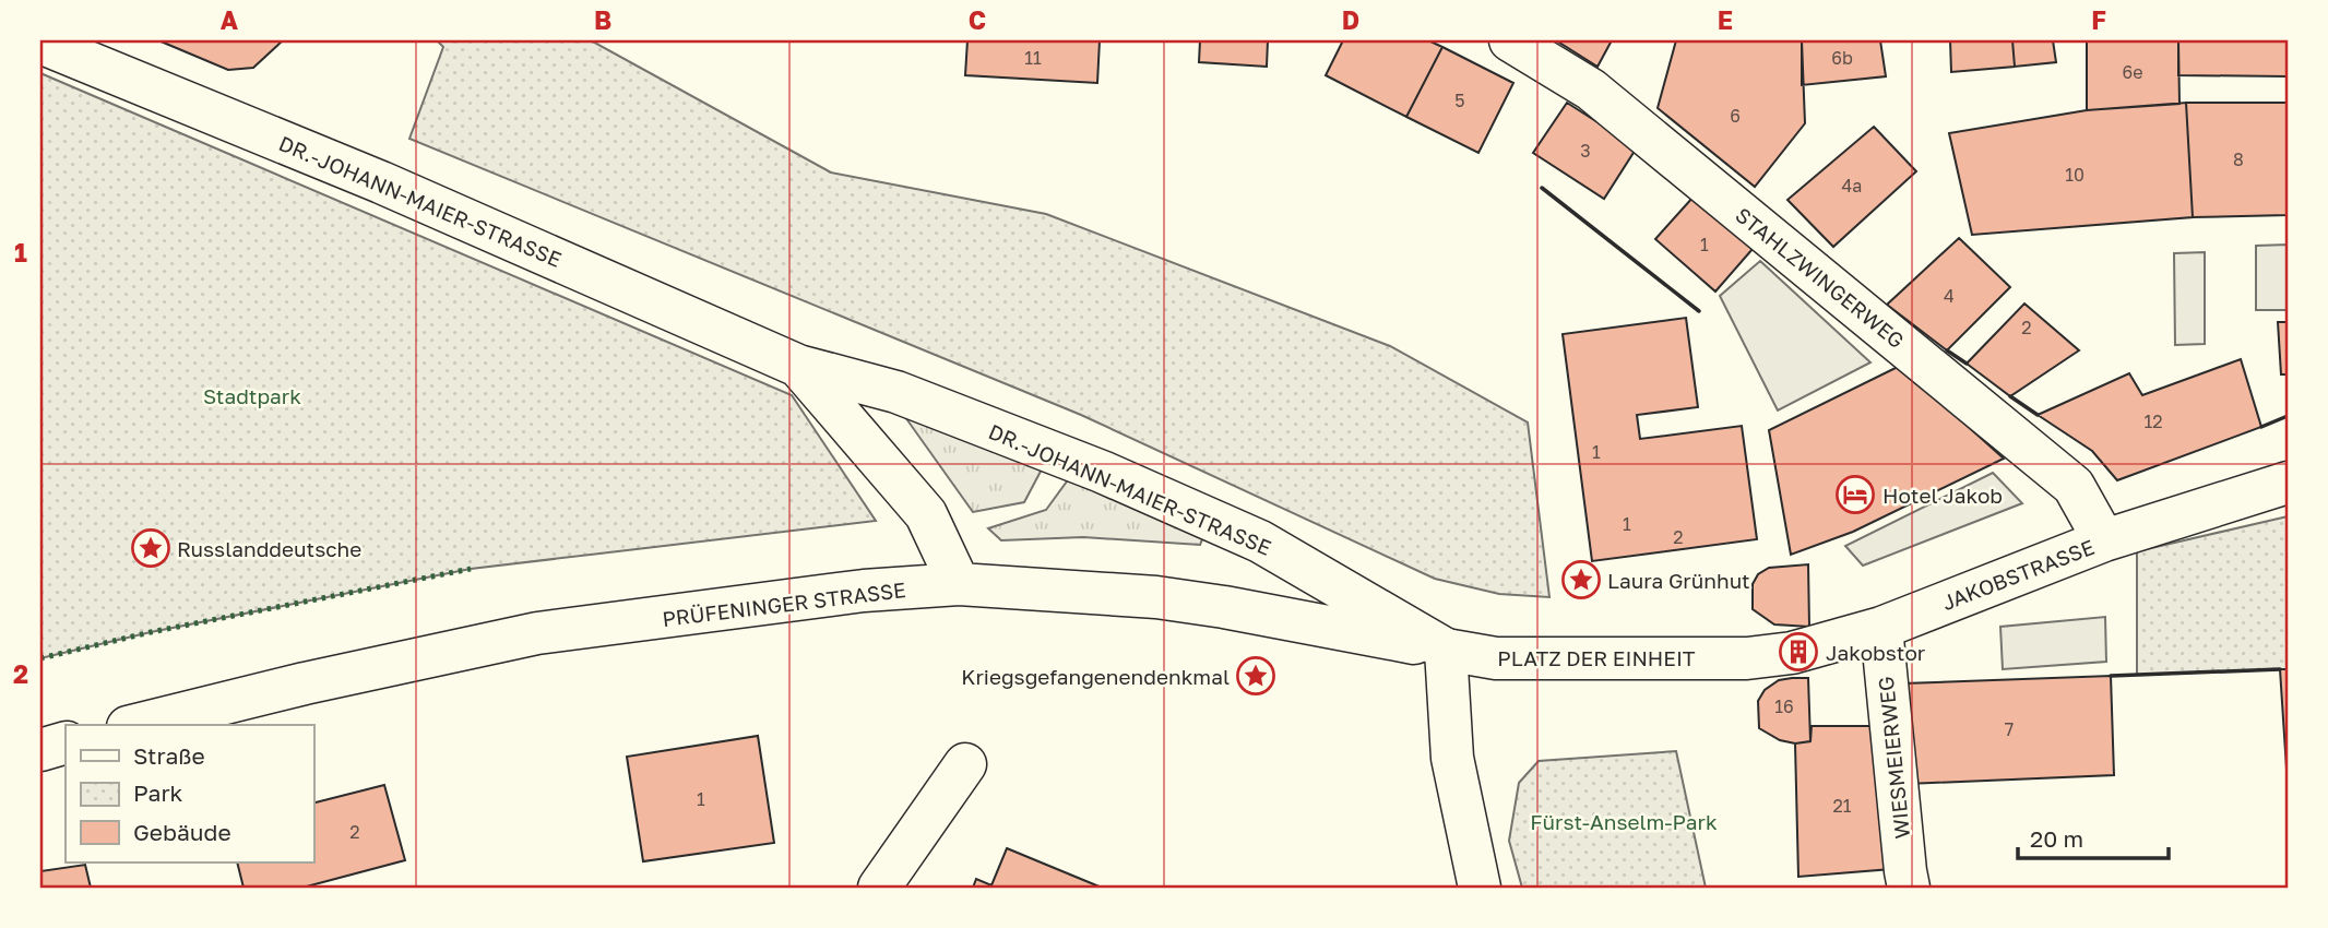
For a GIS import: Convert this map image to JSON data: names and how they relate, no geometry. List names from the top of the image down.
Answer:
{
  "streets": {
    "street": [
      "DR.-JOHANN-MAIER-STRASSE",
      "STAHLZWINGERWEG",
      "JAKOBSTRASSE",
      "PRÜFENINGER STRASSE",
      "PLATZ DER EINHEIT",
      "WIESMEIERWEG"
    ]
  },
  "crossings": [
    ["DR.-JOHANN-MAIER-STRASSE", "PRÜFENINGER STRASSE"],
    ["DR.-JOHANN-MAIER-STRASSE", "PLATZ DER EINHEIT"],
    ["STAHLZWINGERWEG", "JAKOBSTRASSE"],
    ["JAKOBSTRASSE", "PLATZ DER EINHEIT"],
    ["JAKOBSTRASSE", "WIESMEIERWEG"],
    ["PRÜFENINGER STRASSE", "PLATZ DER EINHEIT"]
  ],
  "parks": ["Stadtpark", "Fürst-Anselm-Park"],
  "places": {
    "hotel": ["Hotel Jakob"],
    "place": ["Russlanddeutsche", "Laura Grünhut", "Kriegsgefangenendenkmal"],
    "building": ["Jakobstor"]
  },
  "house_numbers": [
    "11",
    "6b",
    "6e",
    "5",
    "6",
    "3",
    "8",
    "10",
    "4a",
    "1",
    "4",
    "2",
    "12",
    "1",
    "1",
    "2",
    "16",
    "7",
    "1",
    "21",
    "2"
  ],
  "legend": ["Straße", "Park", "Gebäude"],
  "scale_bar": "20 m",
  "grid": {
    "columns": [
      "A",
      "B",
      "C",
      "D",
      "E",
      "F"
    ],
    "rows": ["1", "2"]
  }
}
